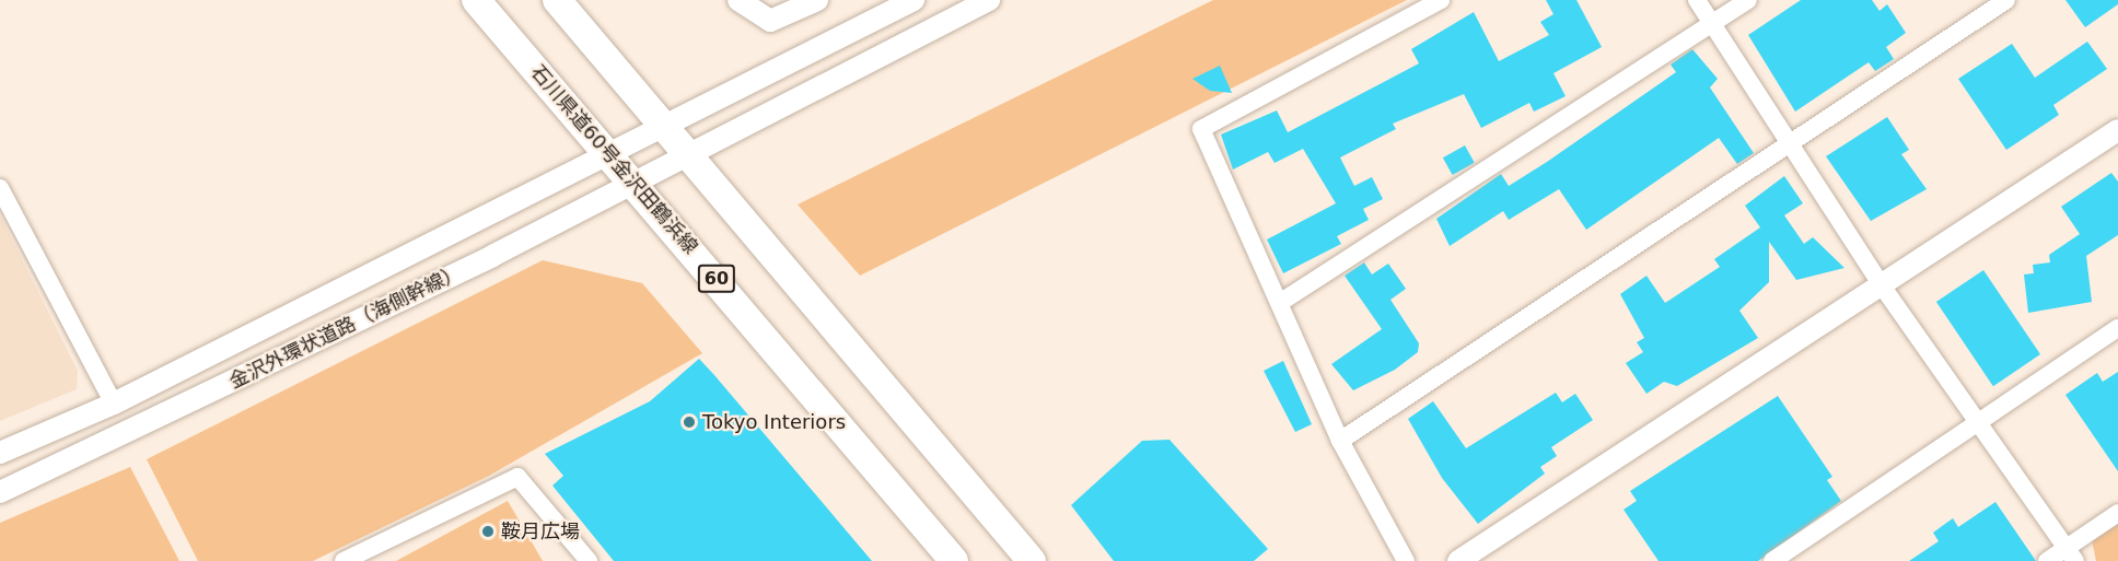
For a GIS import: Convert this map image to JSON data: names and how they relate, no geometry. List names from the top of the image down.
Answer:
{
  "streets": {
    "main road": ["石川県道60号金沢田鶴浜線", "60"],
    "street": ["金沢外環状道路（海側幹線）"]
  },
  "crossings": [
    ["石川県道60号金沢田鶴浜線", "金沢外環状道路（海側幹線）"]
  ],
  "places": ["Tokyo Interiors", "鞍月広場"]
}
